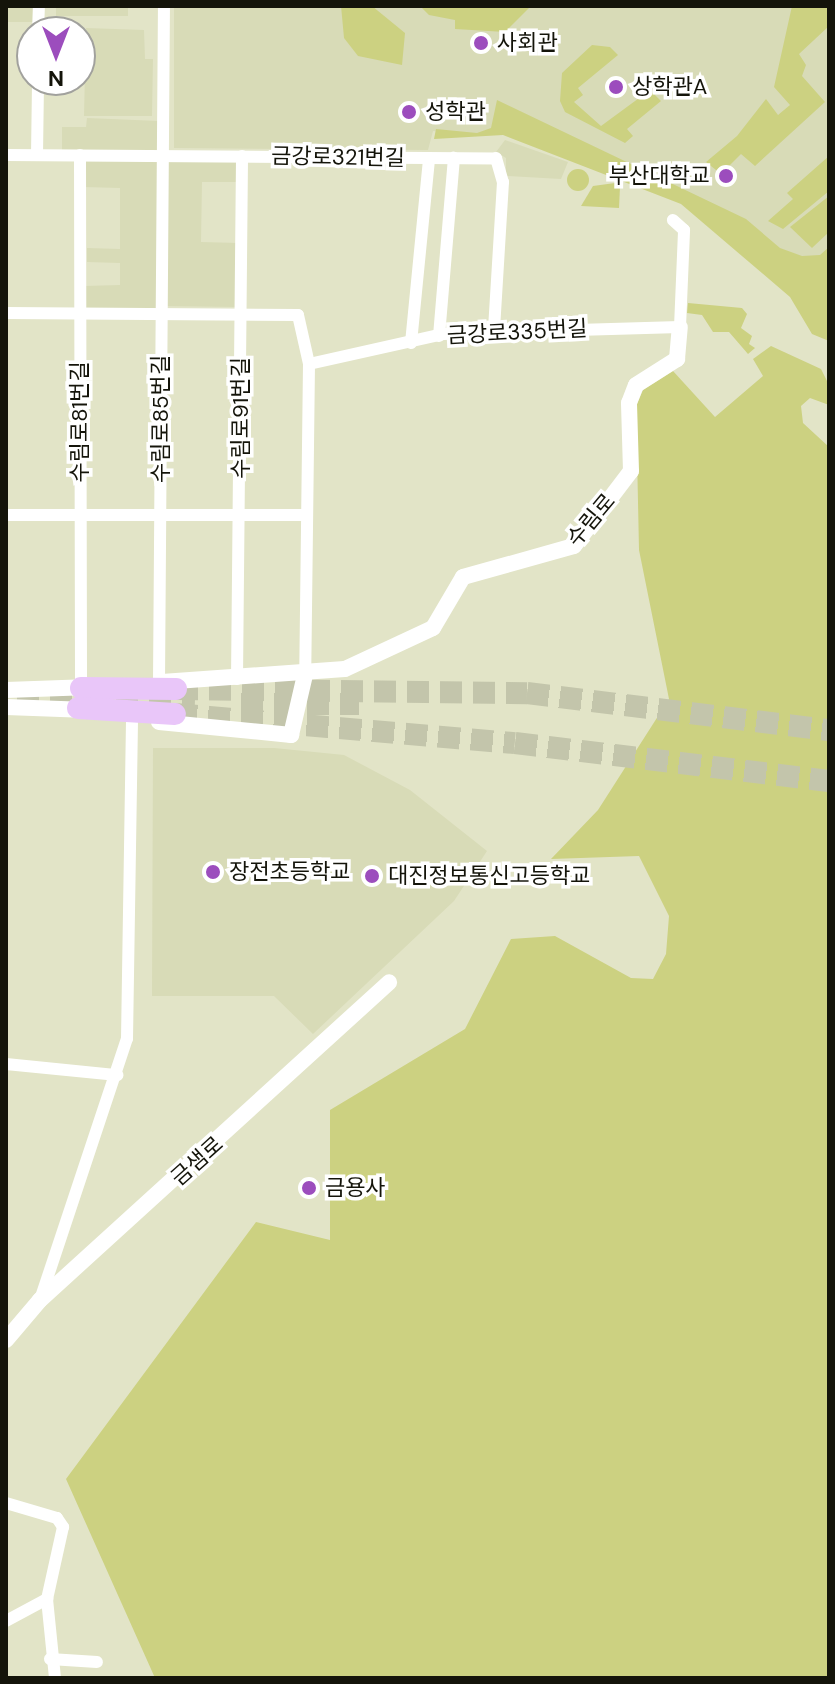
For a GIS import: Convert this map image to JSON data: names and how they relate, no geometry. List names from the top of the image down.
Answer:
{
  "streets": {
    "main road": ["수림로", "금샘로"],
    "street": [
      "금강로321번길",
      "금강로335번길",
      "수림로91번길",
      "수림로85번길",
      "수림로81번길"
    ]
  },
  "crossings": [
    ["금강로321번길", "금강로335번길"],
    ["금강로321번길", "수림로91번길"],
    ["금강로321번길", "수림로85번길"],
    ["금강로321번길", "수림로81번길"],
    ["금강로335번길", "수림로"],
    ["수림로91번길", "수림로"],
    ["수림로85번길", "수림로"]
  ],
  "places": [
    "사회관",
    "상학관A",
    "성학관",
    "부산대학교",
    "장전초등학교",
    "대진정보통신고등학교",
    "금용사"
  ],
  "north": "bottom"
}
